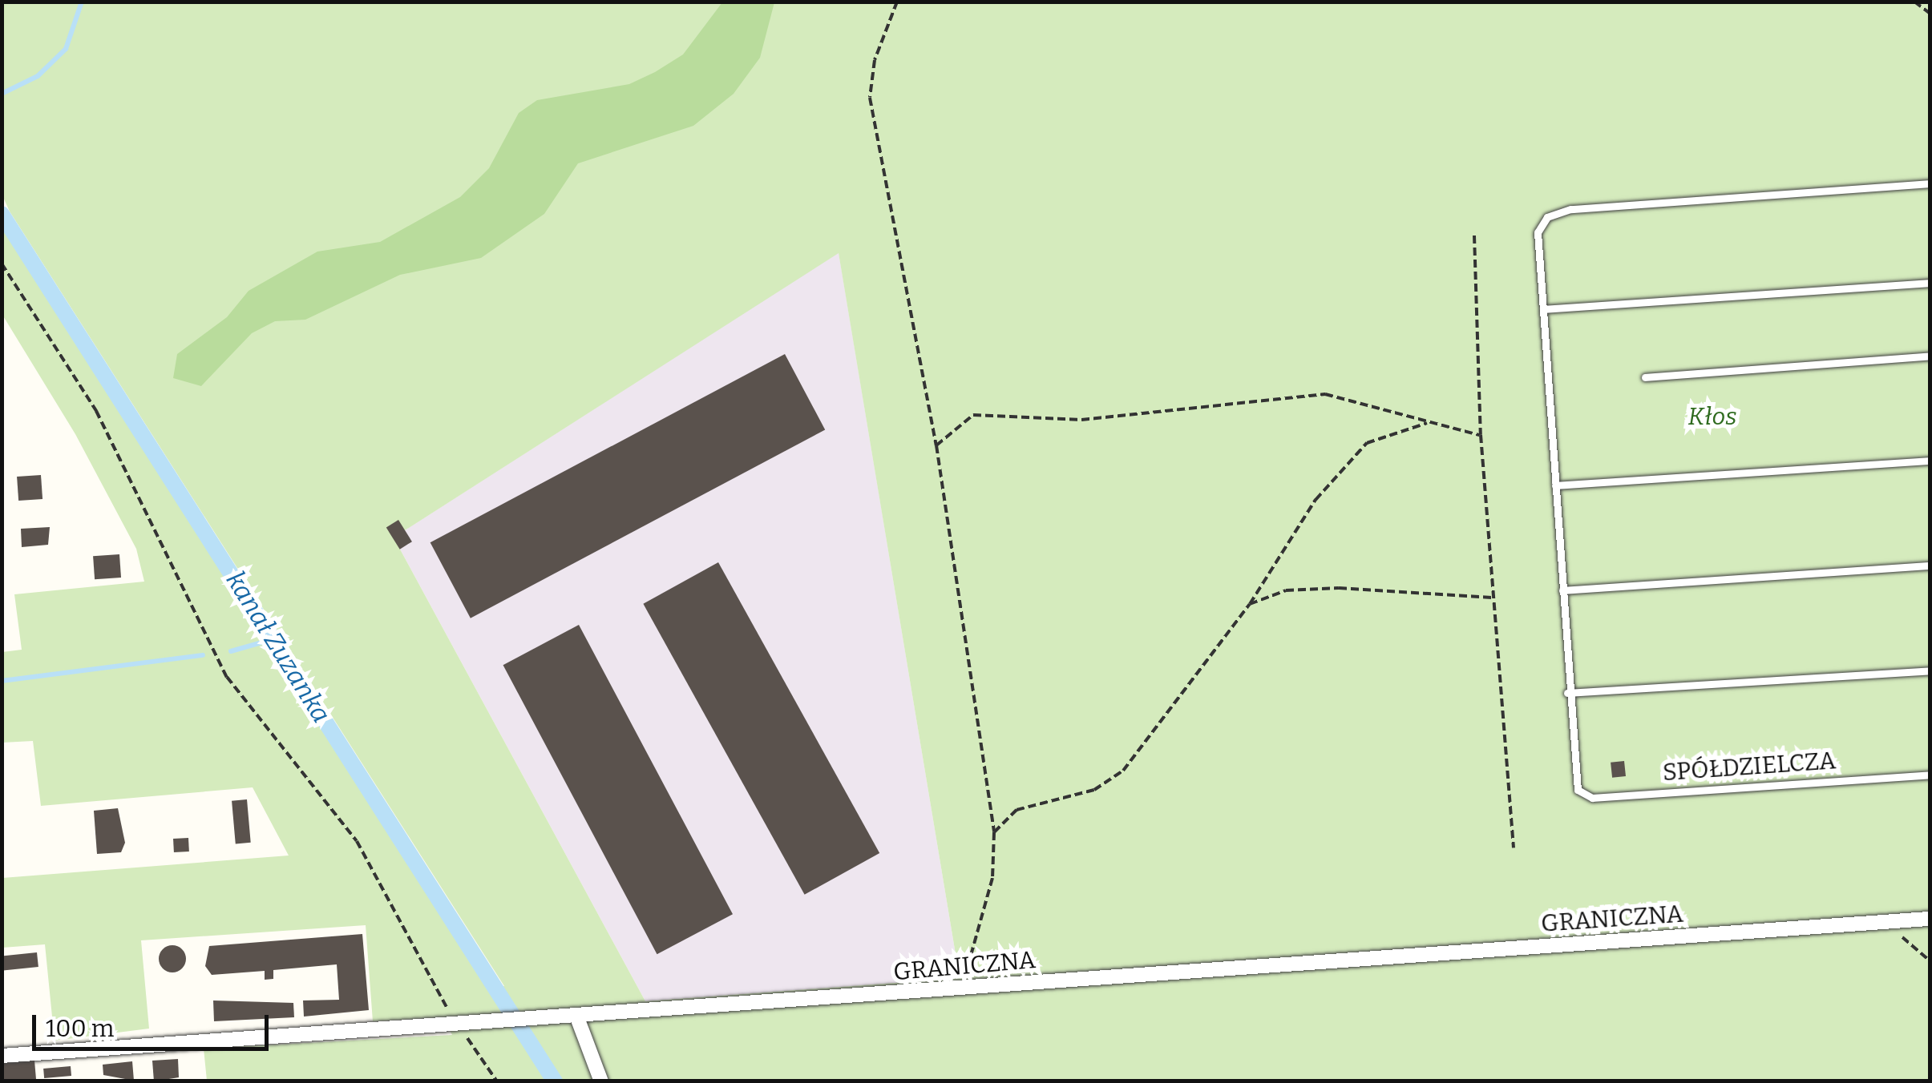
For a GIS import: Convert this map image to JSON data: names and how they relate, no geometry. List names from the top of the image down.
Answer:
{
  "streets": {
    "street": ["GRANICZNA"],
    "lane": ["SPÓŁDZIELCZA"]
  },
  "water": ["kanał Zuzanka"],
  "parks": ["Kłos"],
  "scale_bar": "100 m"
}
